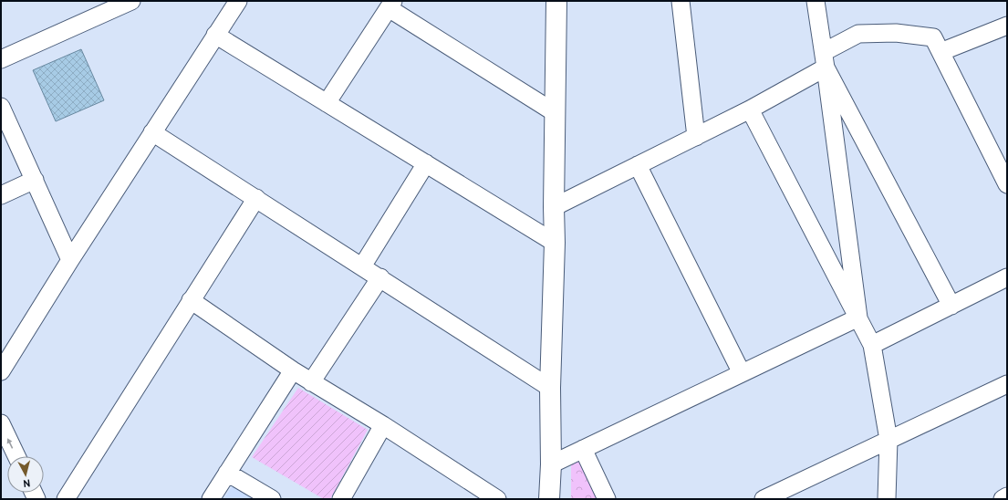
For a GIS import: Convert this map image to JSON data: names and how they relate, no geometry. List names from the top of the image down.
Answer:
{
  "north": "bottom"
}
